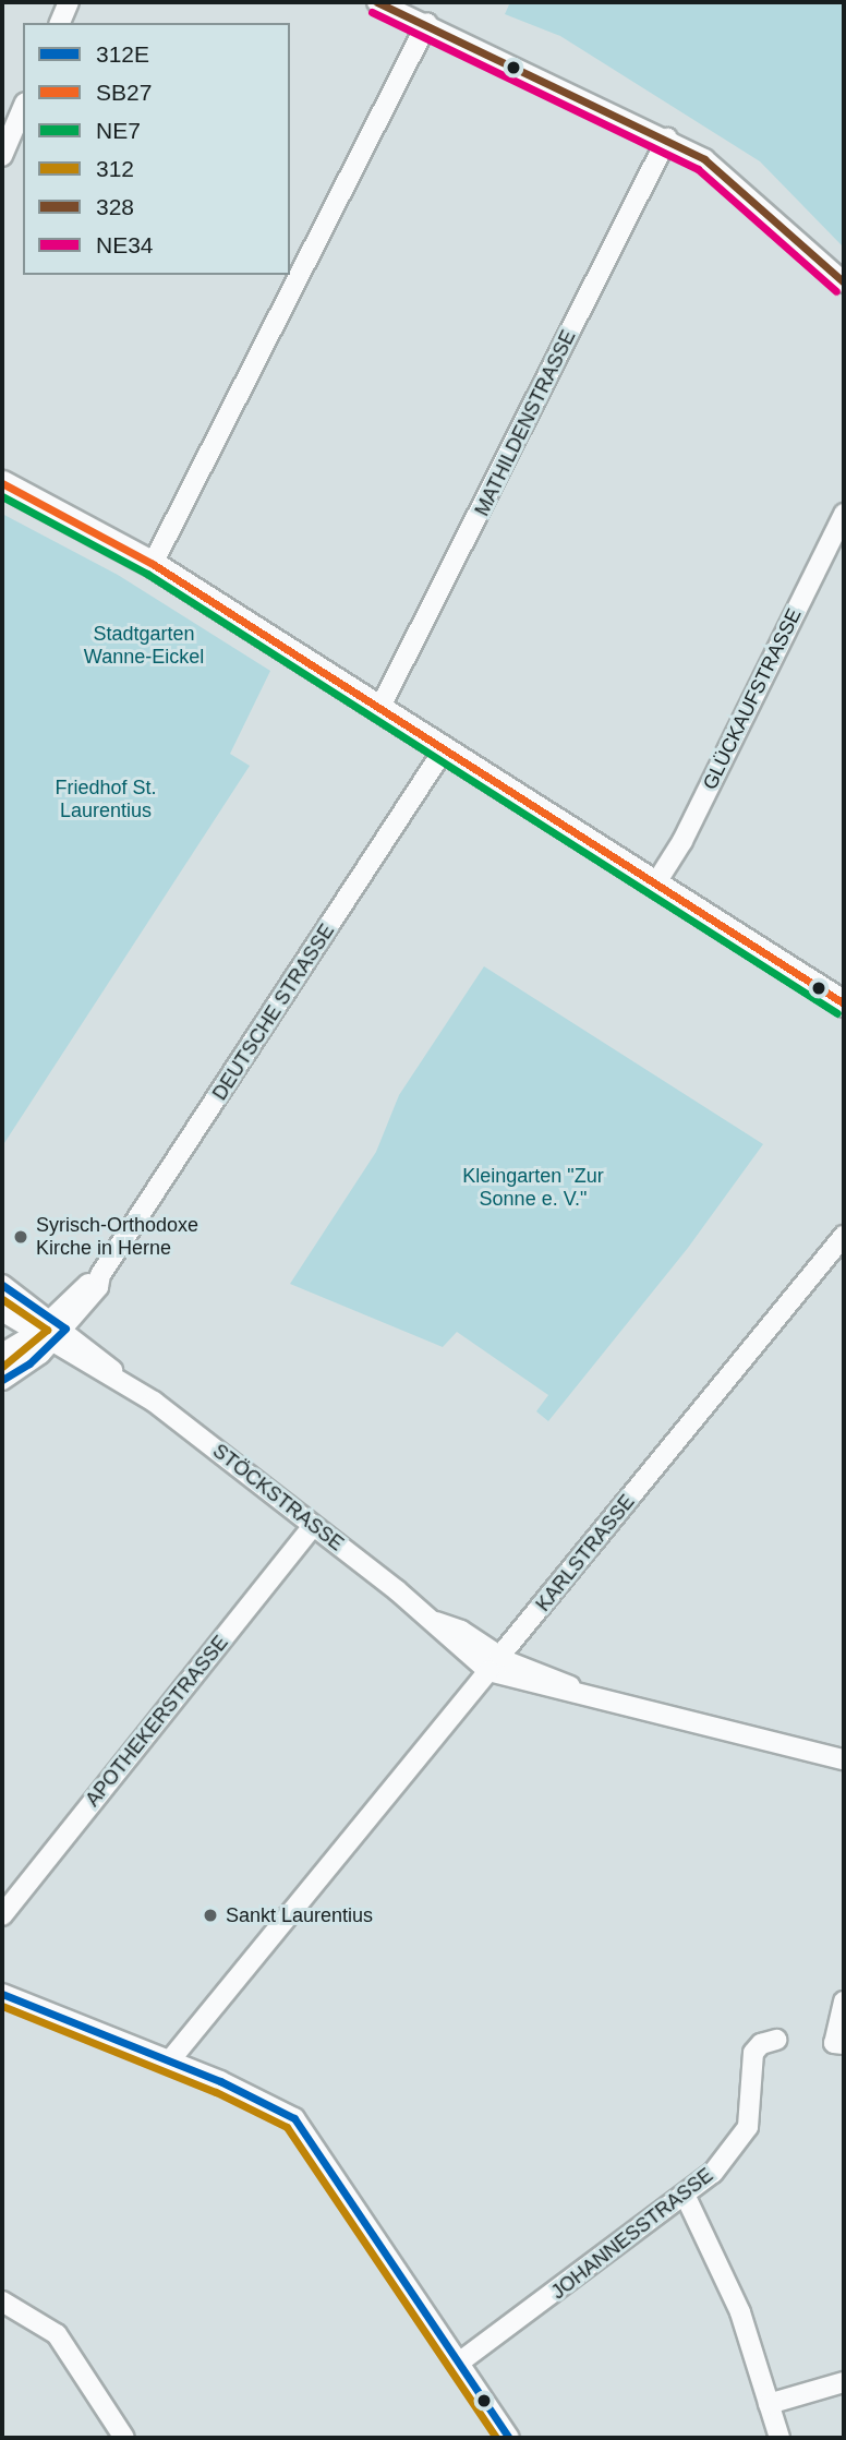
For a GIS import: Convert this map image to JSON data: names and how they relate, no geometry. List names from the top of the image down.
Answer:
{
  "streets": {
    "street": [
      "MATHILDENSTRASSE",
      "GLÜCKAUFSTRASSE",
      "DEUTSCHE STRASSE",
      "STÖCKSTRASSE",
      "KARLSTRASSE",
      "APOTHEKERSTRASSE",
      "JOHANNESSTRASSE"
    ]
  },
  "crossings": [
    ["DEUTSCHE STRASSE", "STÖCKSTRASSE"],
    ["STÖCKSTRASSE", "KARLSTRASSE"],
    ["STÖCKSTRASSE", "APOTHEKERSTRASSE"]
  ],
  "parks": ["Stadtgarten Wanne-Eickel", "Friedhof St. Laurentius", "Kleingarten \"Zur Sonne e. V.\""],
  "places": ["Syrisch-Orthodoxe Kirche in Herne", "Sankt Laurentius"],
  "lines": [
    "transit line 328",
    "transit line NE34",
    "transit line SB27",
    "transit line NE7",
    "transit line 312E",
    "transit line 312"
  ],
  "legend": [
    "312E",
    "SB27",
    "NE7",
    "312",
    "328",
    "NE34"
  ]
}
